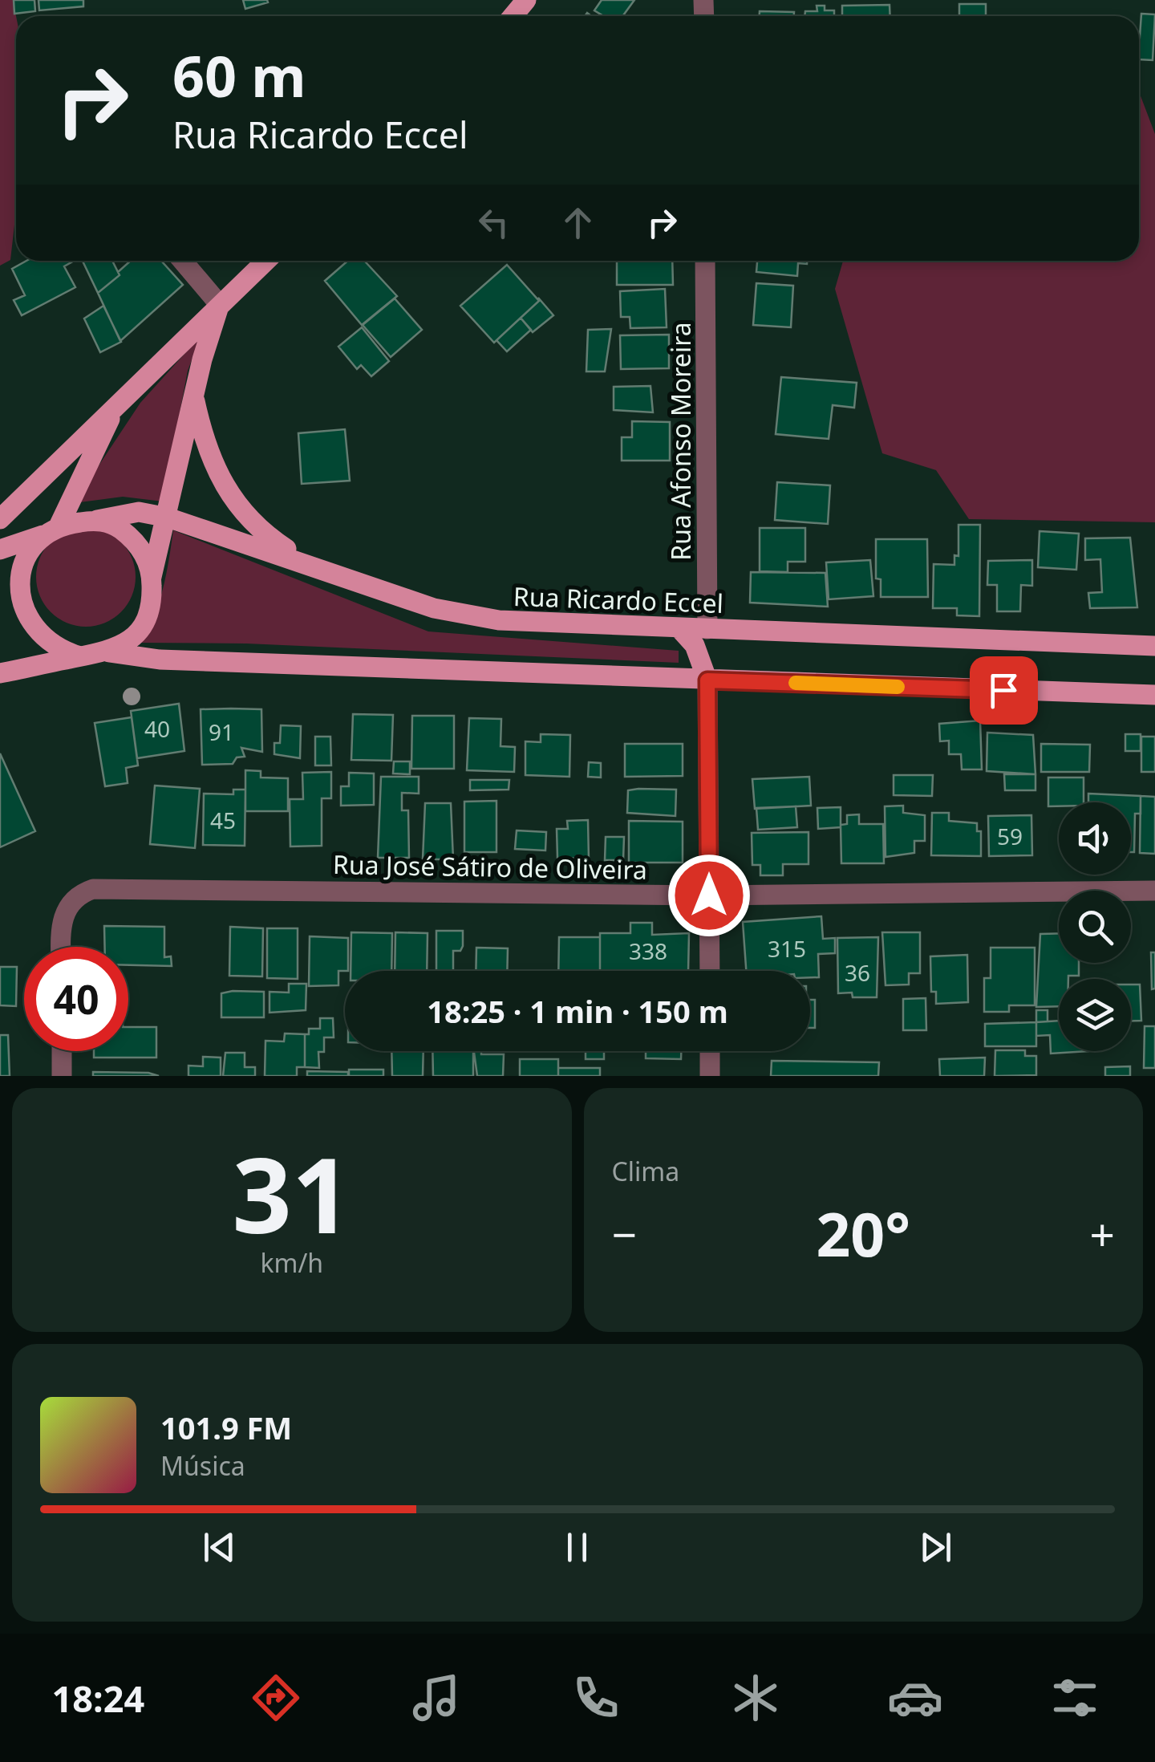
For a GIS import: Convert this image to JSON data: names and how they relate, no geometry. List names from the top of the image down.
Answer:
{
  "streets": {
    "main road": ["Rua Ricardo Eccel"],
    "street": ["Rua Afonso Moreira", "Rua José Sátiro de Oliveira"]
  },
  "crossings": [
    ["Rua Afonso Moreira", "Rua Ricardo Eccel"]
  ],
  "house_numbers": [
    "40",
    "91",
    "45",
    "59",
    "315",
    "338",
    "36"
  ],
  "page": {
    "turn": ["60 m", "Rua Ricardo Eccel"],
    "limit": "40",
    "trip": "18:25 · 1 min · 150 m",
    "tile": [
      ["31", "km/h"],
      "Clima"
    ],
    "heat": ["−", "20°", "+"],
    "song": ["101.9 FM", "Música"],
    "tabs": "18:24"
  }
}
